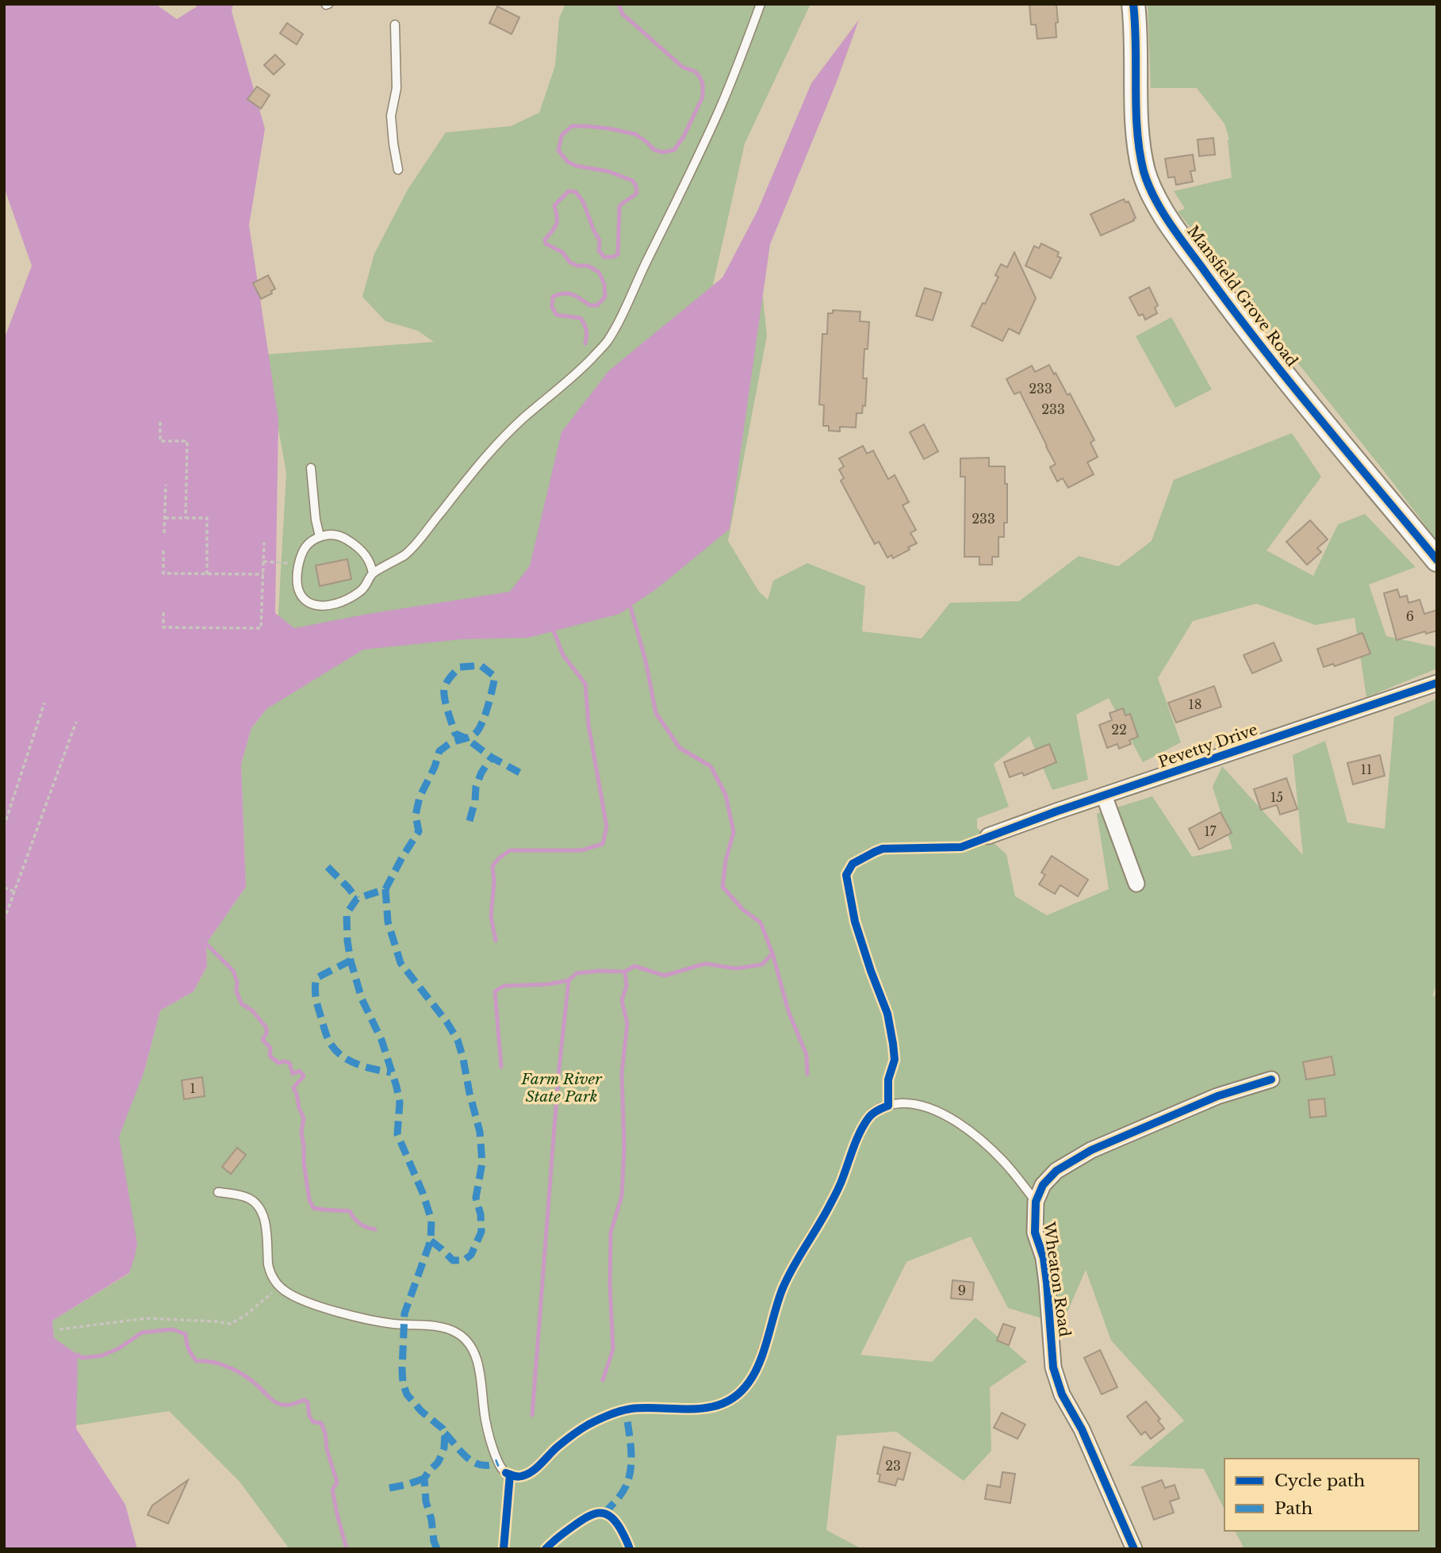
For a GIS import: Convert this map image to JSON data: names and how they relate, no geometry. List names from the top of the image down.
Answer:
{
  "streets": {
    "street": ["Mansfield Grove Road", "Pevetty Drive", "Wheaton Road"]
  },
  "parks": ["Farm River State Park"],
  "house_numbers": [
    "233",
    "233",
    "233",
    "6",
    "18",
    "22",
    "11",
    "15",
    "17",
    "1",
    "9",
    "23"
  ],
  "legend": ["Cycle path", "Path"]
}
